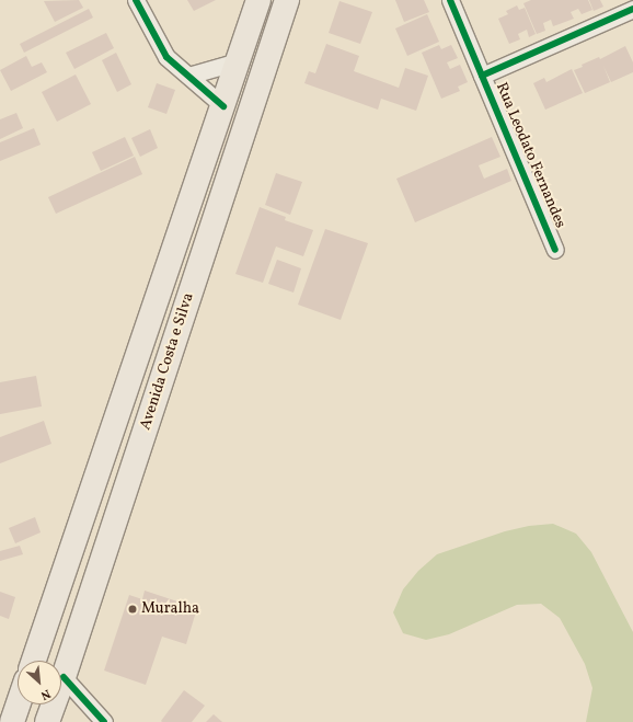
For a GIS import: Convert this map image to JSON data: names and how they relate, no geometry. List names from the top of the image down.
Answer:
{
  "streets": {
    "main road": ["Avenida Costa e Silva"],
    "street": ["Rua Leodato Fernandes"]
  },
  "places": ["Muralha"],
  "north": "bottom right"
}
